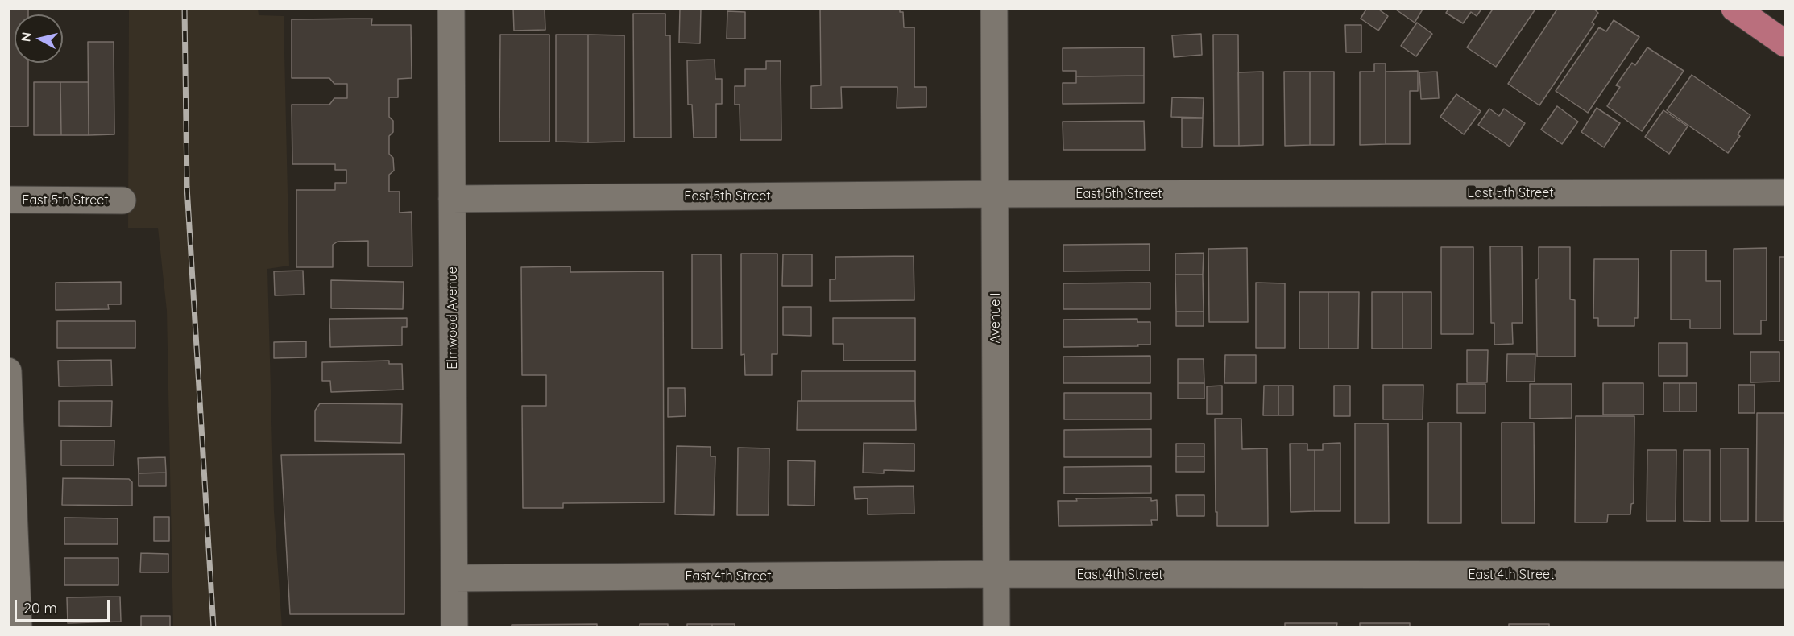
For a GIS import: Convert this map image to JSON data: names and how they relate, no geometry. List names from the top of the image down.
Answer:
{
  "streets": {
    "street": [
      "East 5th Street",
      "Elmwood Avenue",
      "Avenue I",
      "East 4th Street"
    ]
  },
  "crossings": [
    ["East 5th Street", "Elmwood Avenue"],
    ["East 5th Street", "Avenue I"],
    ["Elmwood Avenue", "East 4th Street"],
    ["Avenue I", "East 4th Street"]
  ],
  "scale_bar": "20 m",
  "north": "left"
}
